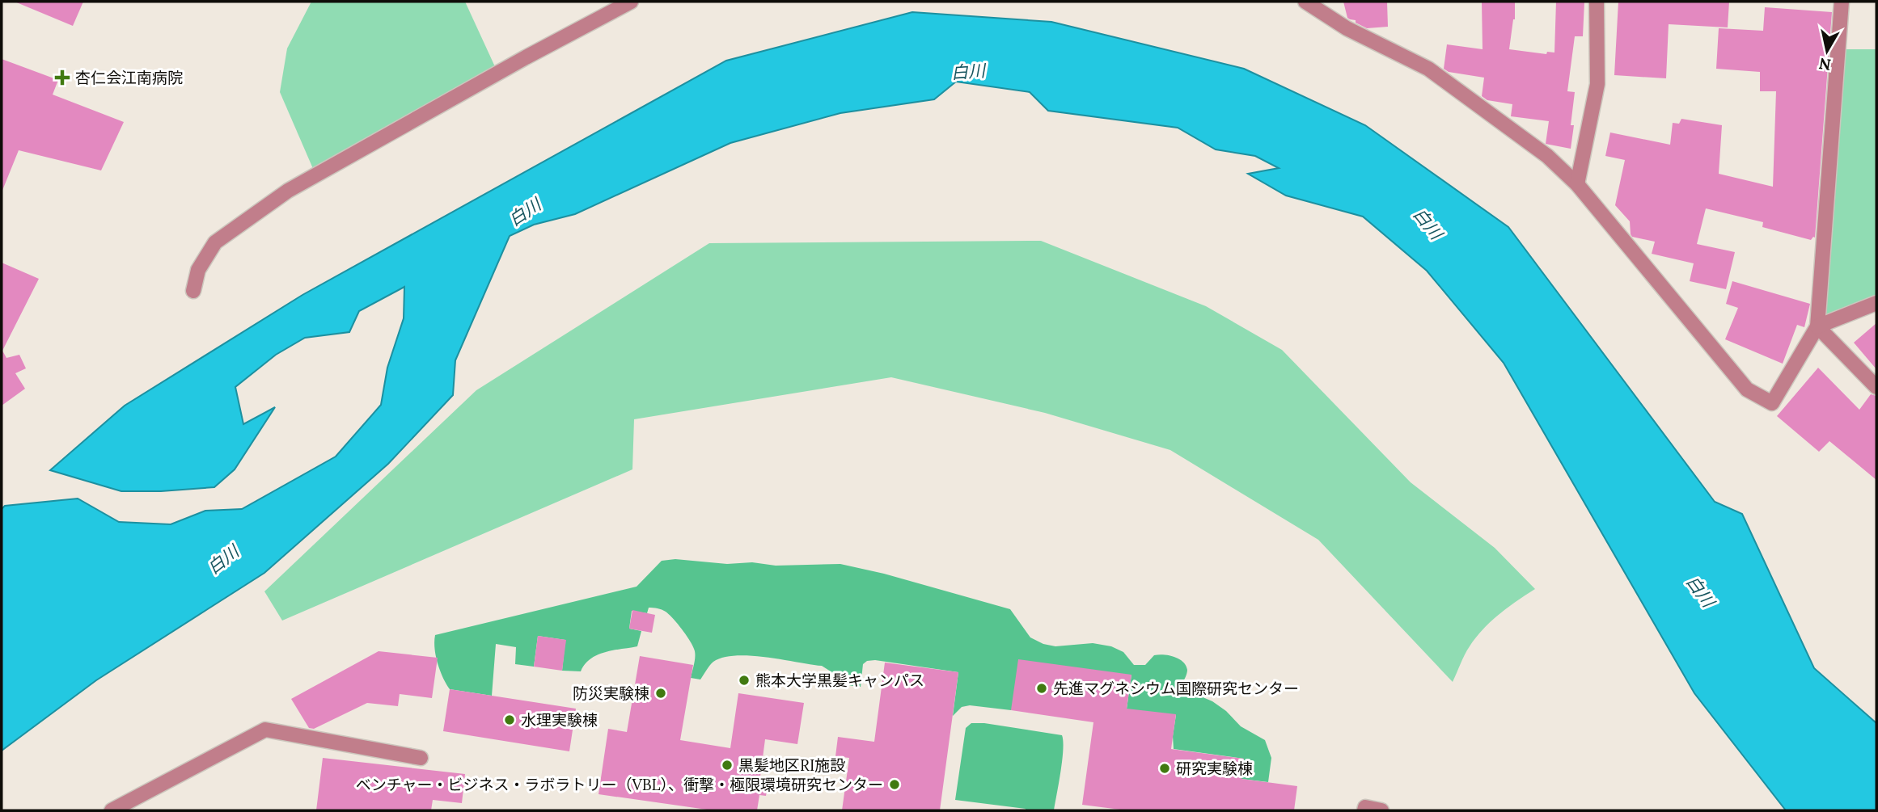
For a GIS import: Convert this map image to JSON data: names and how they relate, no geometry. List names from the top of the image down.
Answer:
{
  "water": ["白川"],
  "places": {
    "health": ["杏仁会江南病院"],
    "other": [
      "熊本大学黒髪キャンパス",
      "先進マグネシウム国際研究センター",
      "防災実験棟",
      "水理実験棟",
      "黒髪地区RI施設",
      "研究実験棟",
      "ベンチャー・ビジネス・ラボラトリー（VBL）、衝撃・極限環境研究センター"
    ]
  },
  "north": "bottom"
}
